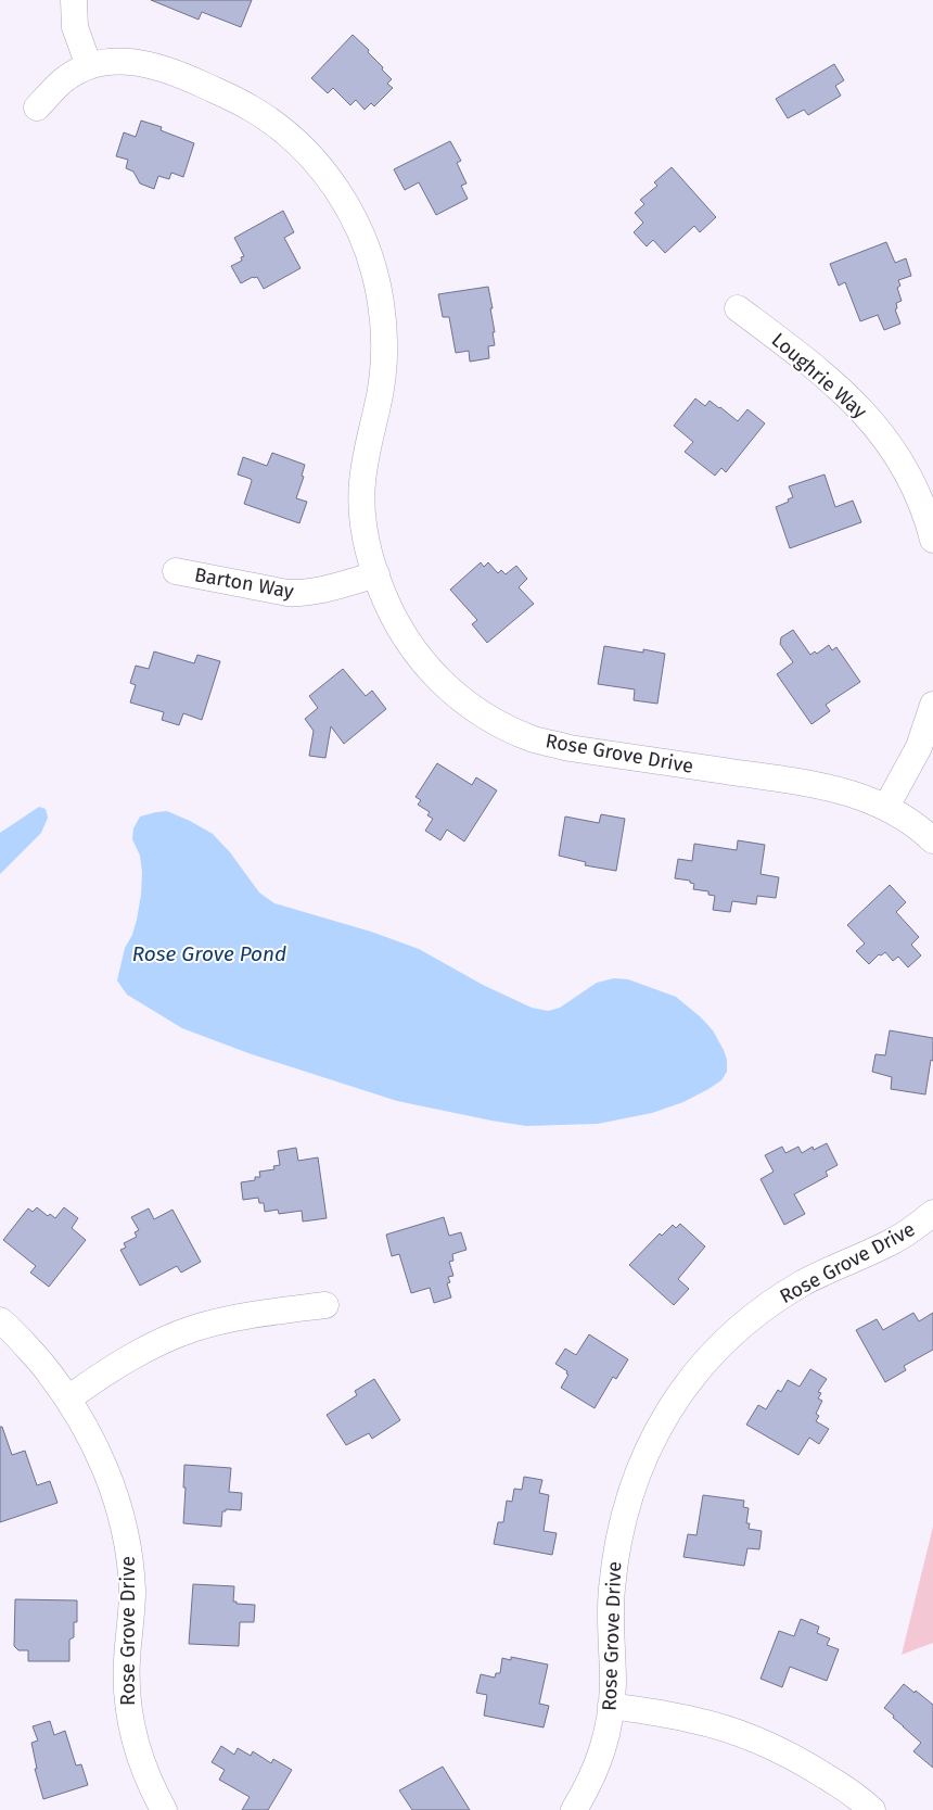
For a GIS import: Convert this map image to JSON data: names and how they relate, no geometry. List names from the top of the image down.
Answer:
{
  "streets": {
    "street": ["Loughrie Way", "Barton Way", "Rose Grove Drive"]
  },
  "crossings": [
    ["Barton Way", "Rose Grove Drive"]
  ],
  "water": ["Rose Grove Pond"]
}
